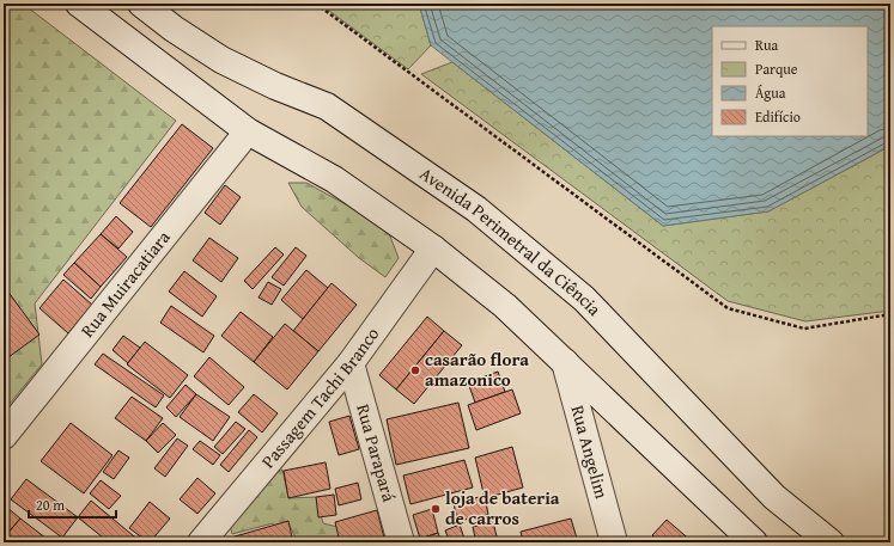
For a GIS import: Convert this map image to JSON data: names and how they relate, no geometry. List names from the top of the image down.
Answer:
{
  "streets": {
    "main road": [
      "Avenida Perimetral da Ciência",
      "Rua Muiracatiara",
      "Passagem Tachi Branco",
      "Rua Parapará",
      "Rua Angelim"
    ]
  },
  "crossings": [
    ["Passagem Tachi Branco", "Rua Parapará"]
  ],
  "places": ["casarão flora amazonico", "loja de bateria de carros"],
  "legend": [
    "Rua",
    "Parque",
    "Água",
    "Edifício"
  ],
  "scale_bar": "20 m"
}
